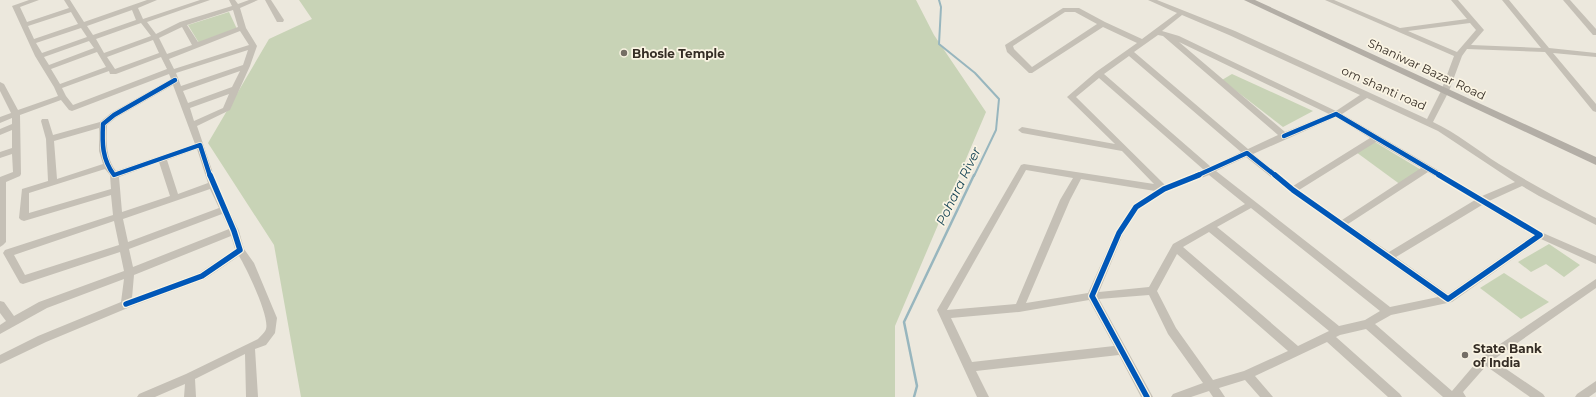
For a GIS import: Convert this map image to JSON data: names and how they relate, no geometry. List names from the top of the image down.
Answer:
{
  "streets": {
    "main road": ["Shaniwar Bazar Road"],
    "street": ["om shanti road"]
  },
  "water": ["Pohara River"],
  "places": ["Bhosle Temple", "State Bank of India"]
}
